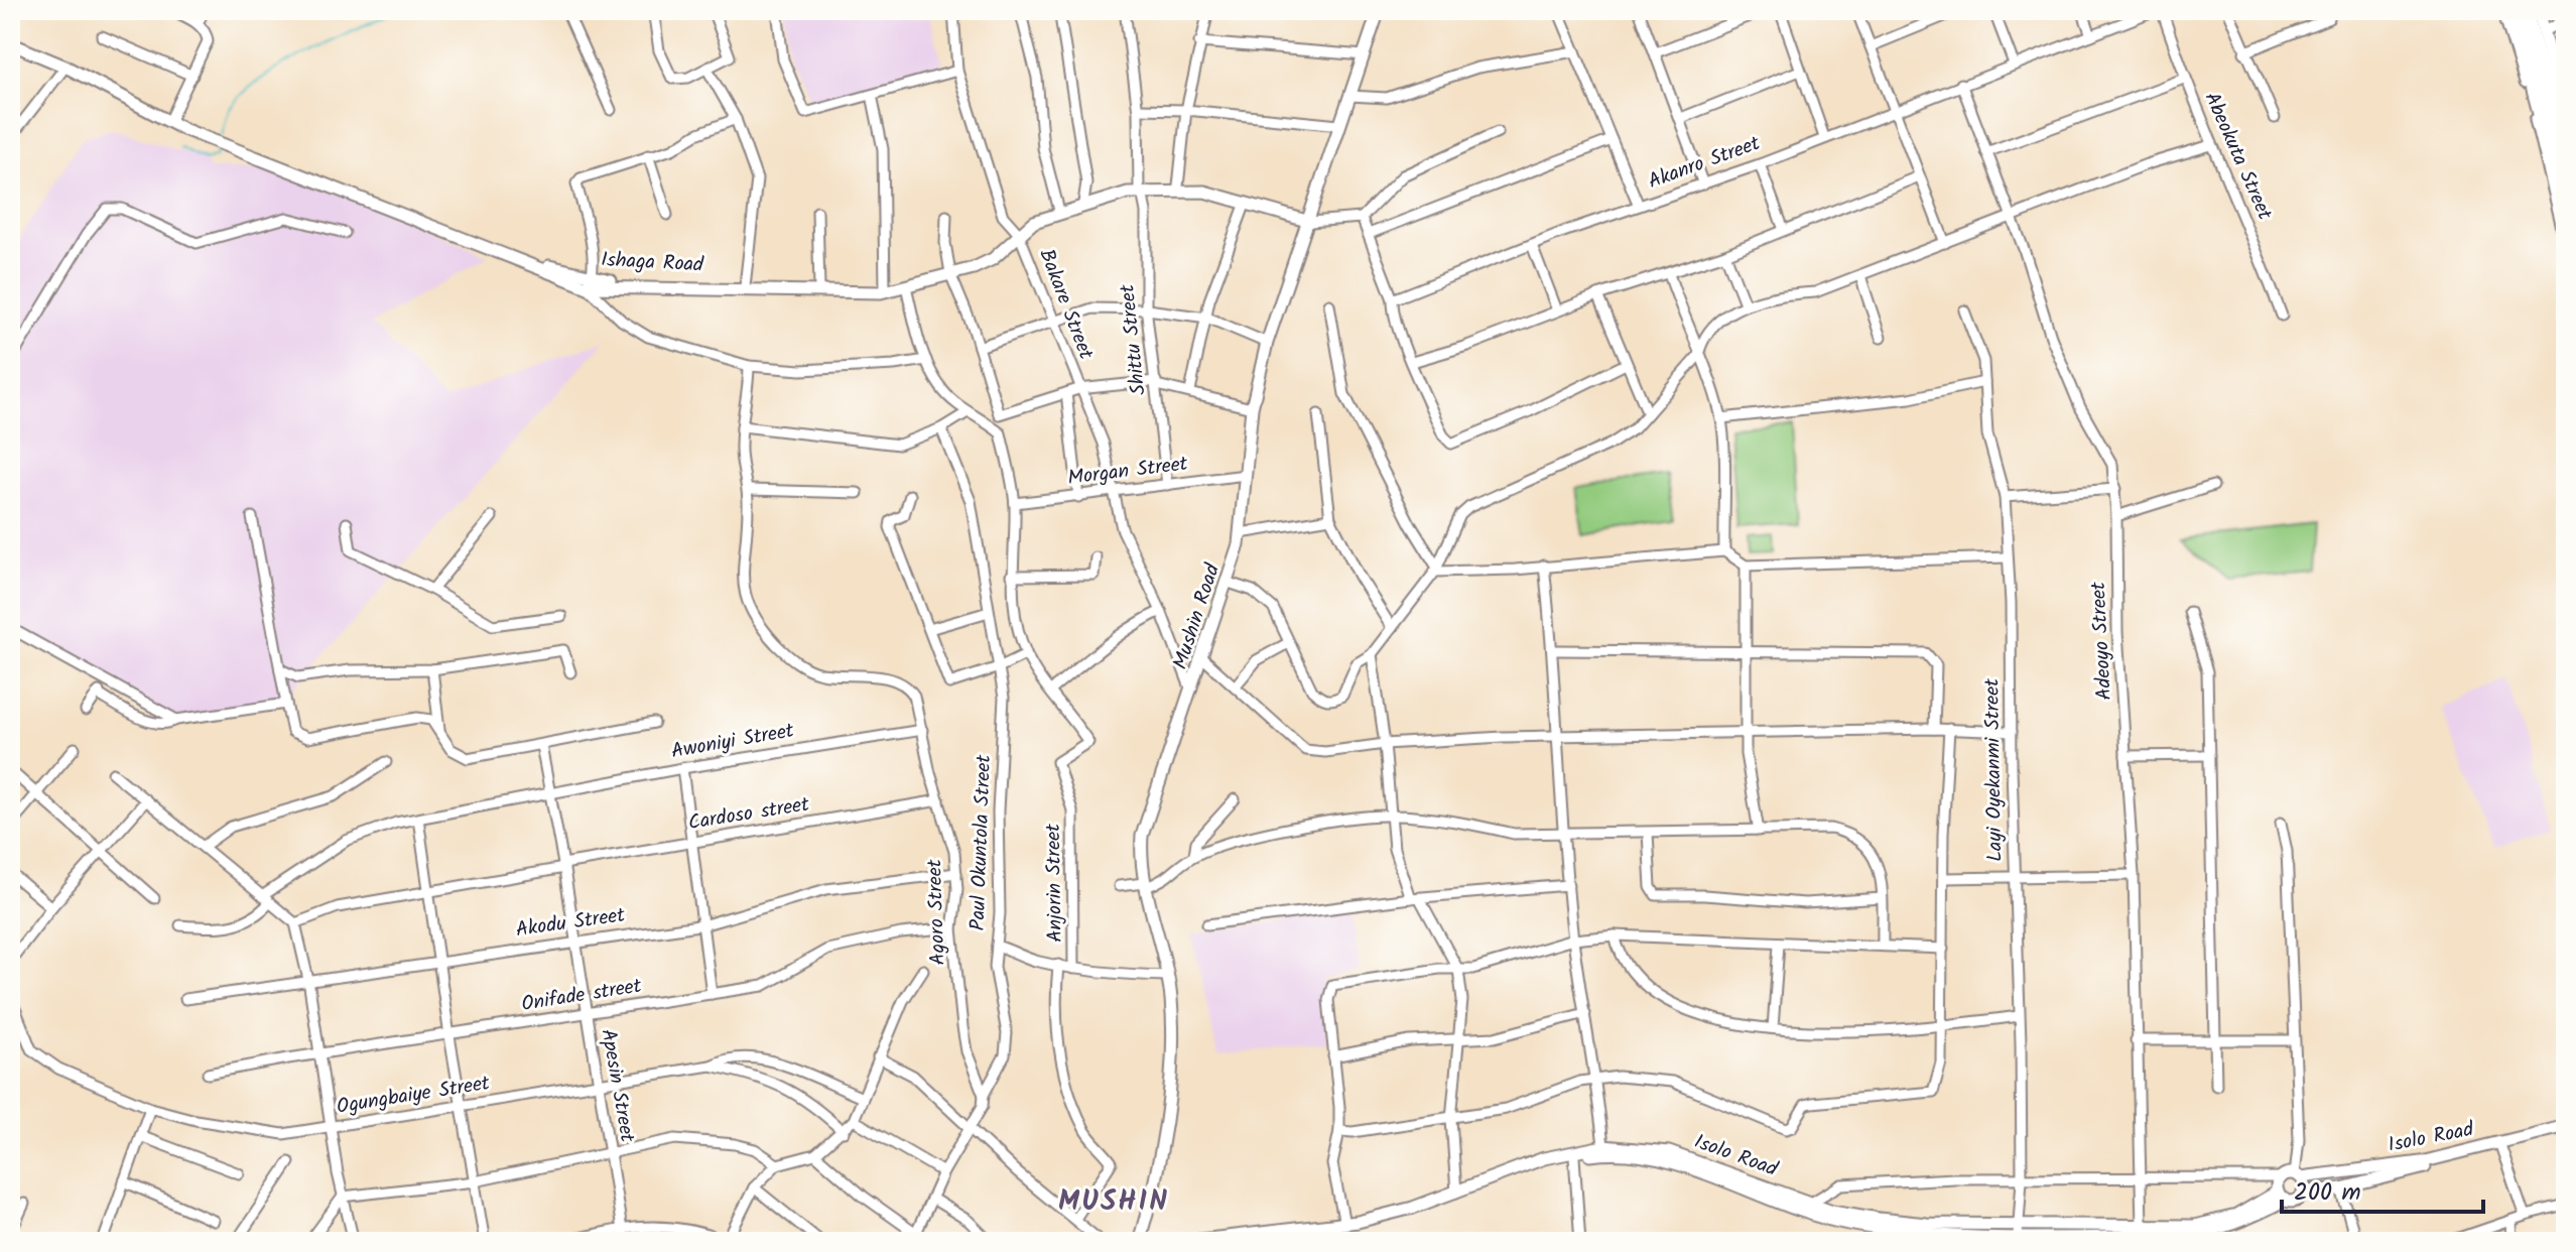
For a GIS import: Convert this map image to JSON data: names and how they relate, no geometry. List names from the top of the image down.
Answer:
{
  "streets": {
    "main road": ["Ishaga Road", "Mushin Road", "Isolo Road"],
    "street": [
      "Abeokuta Street",
      "Akanro Street",
      "Bakare Street",
      "Shittu Street",
      "Morgan Street",
      "Adeoyo Street",
      "Awoniyi Street",
      "Layi Oyekanmi Street",
      "Cardoso street",
      "Paul Okuntola Street",
      "Anjorin Street",
      "Agoro Street",
      "Akodu Street",
      "Onifade street",
      "Apesin Street",
      "Ogungbaiye Street"
    ]
  },
  "crossings": [
    ["Abeokuta Street", "Akanro Street"],
    ["Akanro Street", "Adeoyo Street"],
    ["Ishaga Road", "Bakare Street"],
    ["Ishaga Road", "Shittu Street"],
    ["Ishaga Road", "Mushin Road"],
    ["Bakare Street", "Morgan Street"],
    ["Bakare Street", "Mushin Road"],
    ["Shittu Street", "Morgan Street"],
    ["Morgan Street", "Mushin Road"],
    ["Adeoyo Street", "Isolo Road"],
    ["Awoniyi Street", "Agoro Street"],
    ["Awoniyi Street", "Apesin Street"],
    ["Layi Oyekanmi Street", "Isolo Road"],
    ["Cardoso street", "Agoro Street"],
    ["Cardoso street", "Apesin Street"],
    ["Paul Okuntola Street", "Agoro Street"],
    ["Agoro Street", "Akodu Street"],
    ["Agoro Street", "Onifade street"],
    ["Akodu Street", "Apesin Street"],
    ["Onifade street", "Apesin Street"],
    ["Apesin Street", "Ogungbaiye Street"]
  ],
  "districts": ["MUSHIN"],
  "scale_bar": "200 m"
}
